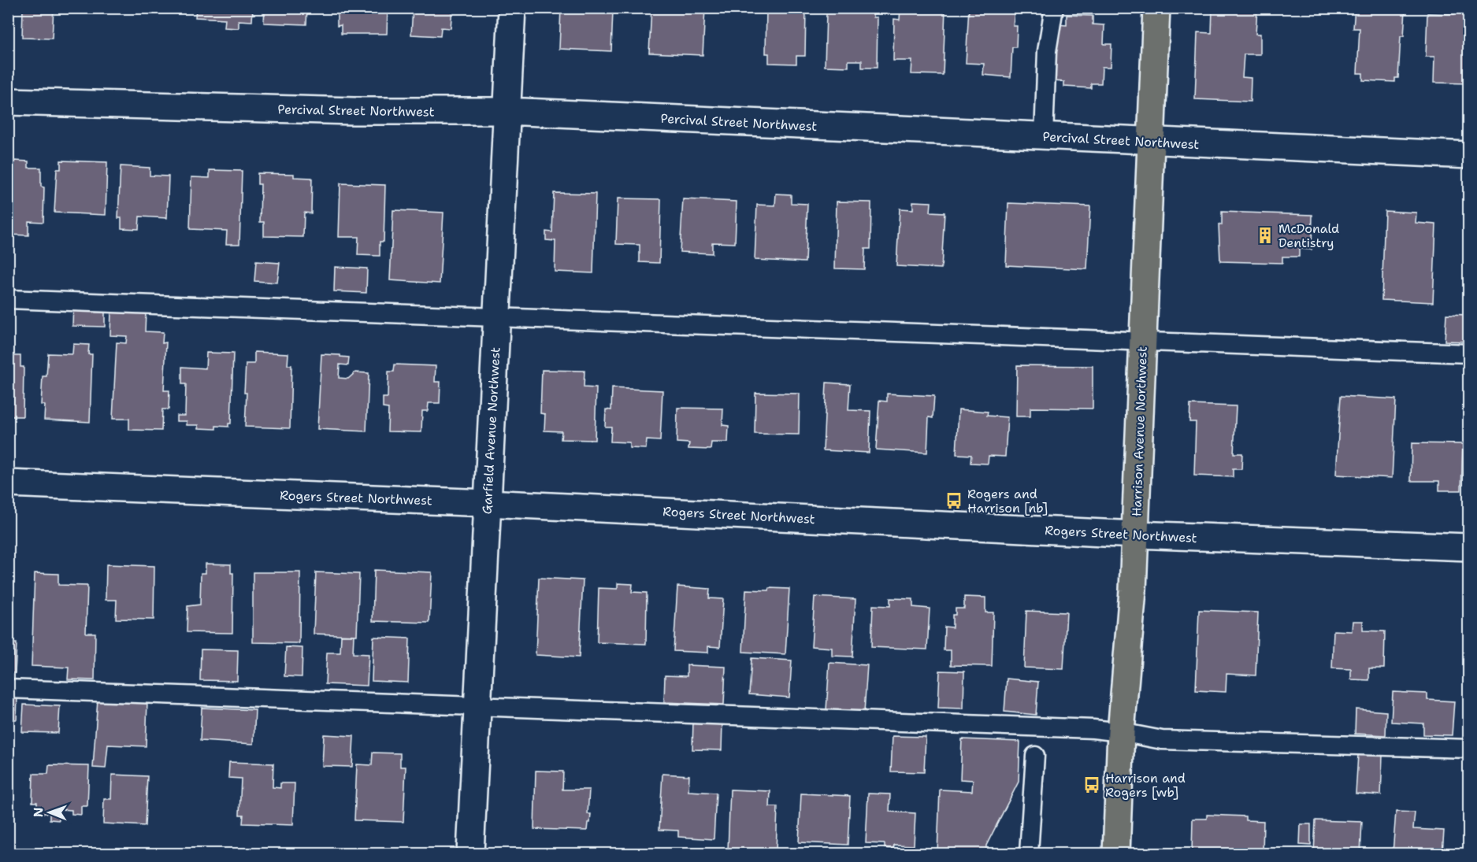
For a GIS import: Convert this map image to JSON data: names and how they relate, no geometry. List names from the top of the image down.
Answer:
{
  "streets": {
    "main road": ["Harrison Avenue Northwest"],
    "street": ["Percival Street Northwest", "Garfield Avenue Northwest", "Rogers Street Northwest"]
  },
  "crossings": [
    ["Percival Street Northwest", "Garfield Avenue Northwest"],
    ["Percival Street Northwest", "Harrison Avenue Northwest"],
    ["Garfield Avenue Northwest", "Rogers Street Northwest"],
    ["Harrison Avenue Northwest", "Rogers Street Northwest"]
  ],
  "places": {
    "building": ["McDonald Dentistry"],
    "bus stop": ["Rogers and Harrison [nb]", "Harrison and Rogers [wb]"]
  },
  "north": "left"
}
